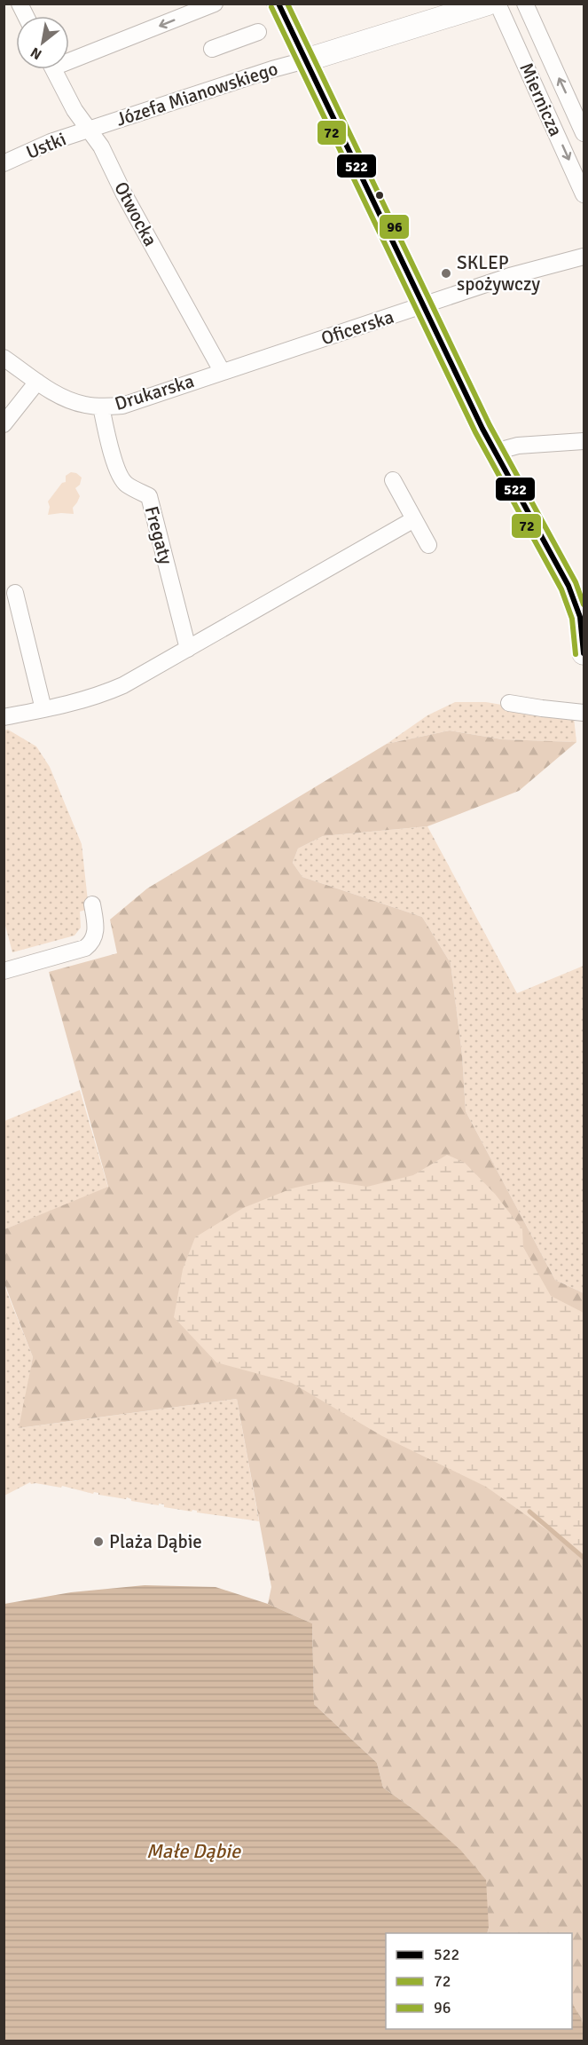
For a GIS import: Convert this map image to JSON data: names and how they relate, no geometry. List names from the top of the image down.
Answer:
{
  "streets": {
    "street": [
      "Józefa Mianowskiego",
      "Miernicza",
      "Ustki",
      "Otwocka",
      "Oficerska",
      "Drukarska",
      "Fregaty"
    ]
  },
  "crossings": [
    ["Józefa Mianowskiego", "Ustki"],
    ["Józefa Mianowskiego", "Otwocka"],
    ["Ustki", "Otwocka"],
    ["Otwocka", "Oficerska"],
    ["Otwocka", "Drukarska"],
    ["Oficerska", "Drukarska"],
    ["Drukarska", "Fregaty"]
  ],
  "water": ["Małe Dąbie"],
  "places": ["SKLEP spożywczy", "Plaża Dąbie"],
  "lines": ["transit line 522", "transit line 96", "transit line 72"],
  "legend": ["522", "72", "96"],
  "north": "bottom left"
}
